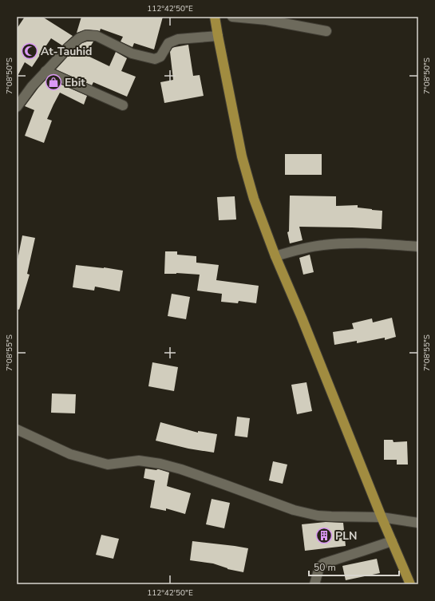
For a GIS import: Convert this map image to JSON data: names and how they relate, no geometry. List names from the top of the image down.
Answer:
{
  "places": {
    "mosque": ["At-Tauhid"],
    "shop": ["Ebit"],
    "building": ["PLN"]
  },
  "scale_bar": "50 m",
  "coordinates": ["112°42'50\"E", "7°08'50\"S", "7°08'55\"S"]
}
